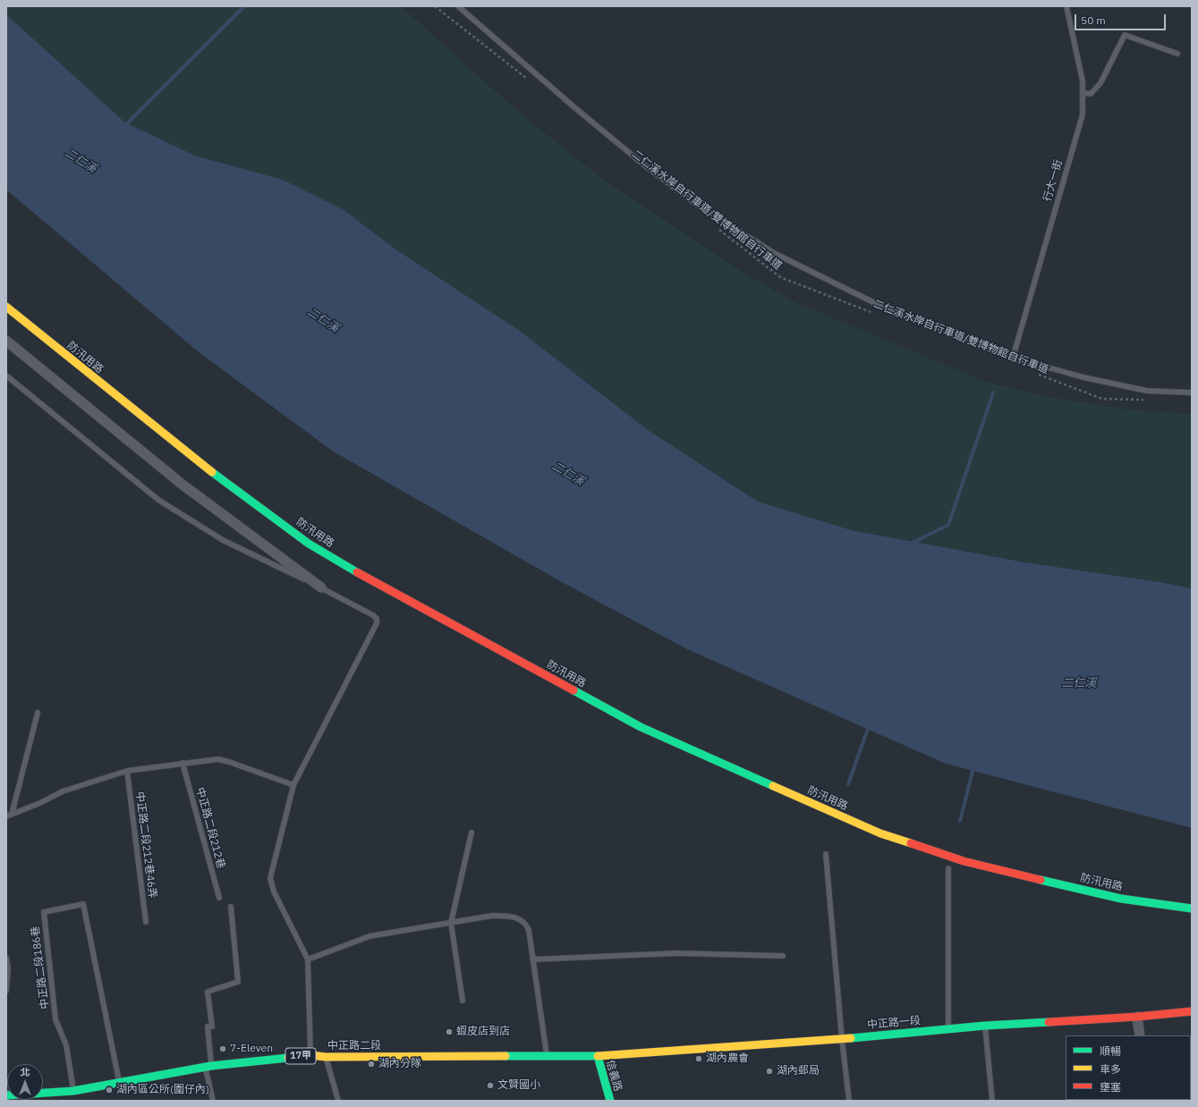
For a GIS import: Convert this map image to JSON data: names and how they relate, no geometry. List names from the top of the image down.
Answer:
{
  "streets": {
    "street": [
      "防汛用路",
      "中正路一段",
      "中正路二段",
      "17甲",
      "信義路"
    ],
    "lane": [
      "行大一街",
      "中正路二段212巷",
      "中正路二段212巷46弄",
      "中正路二段186巷"
    ],
    "path": ["二仁溪水岸自行車道/雙博物館自行車道"]
  },
  "crossings": [
    ["中正路二段186巷", "中正路二段"],
    ["中正路一段", "中正路二段"],
    ["中正路一段", "信義路"],
    ["中正路二段", "信義路"]
  ],
  "water": ["二仁溪"],
  "places": [
    "蝦皮店到店",
    "7-Eleven",
    "湖內農會",
    "湖內分隊",
    "湖內郵局",
    "文賢國小",
    "湖內區公所(圍仔內)"
  ],
  "legend": ["順暢", "車多", "壅塞"],
  "scale_bar": "50 m",
  "north": "top"
}
